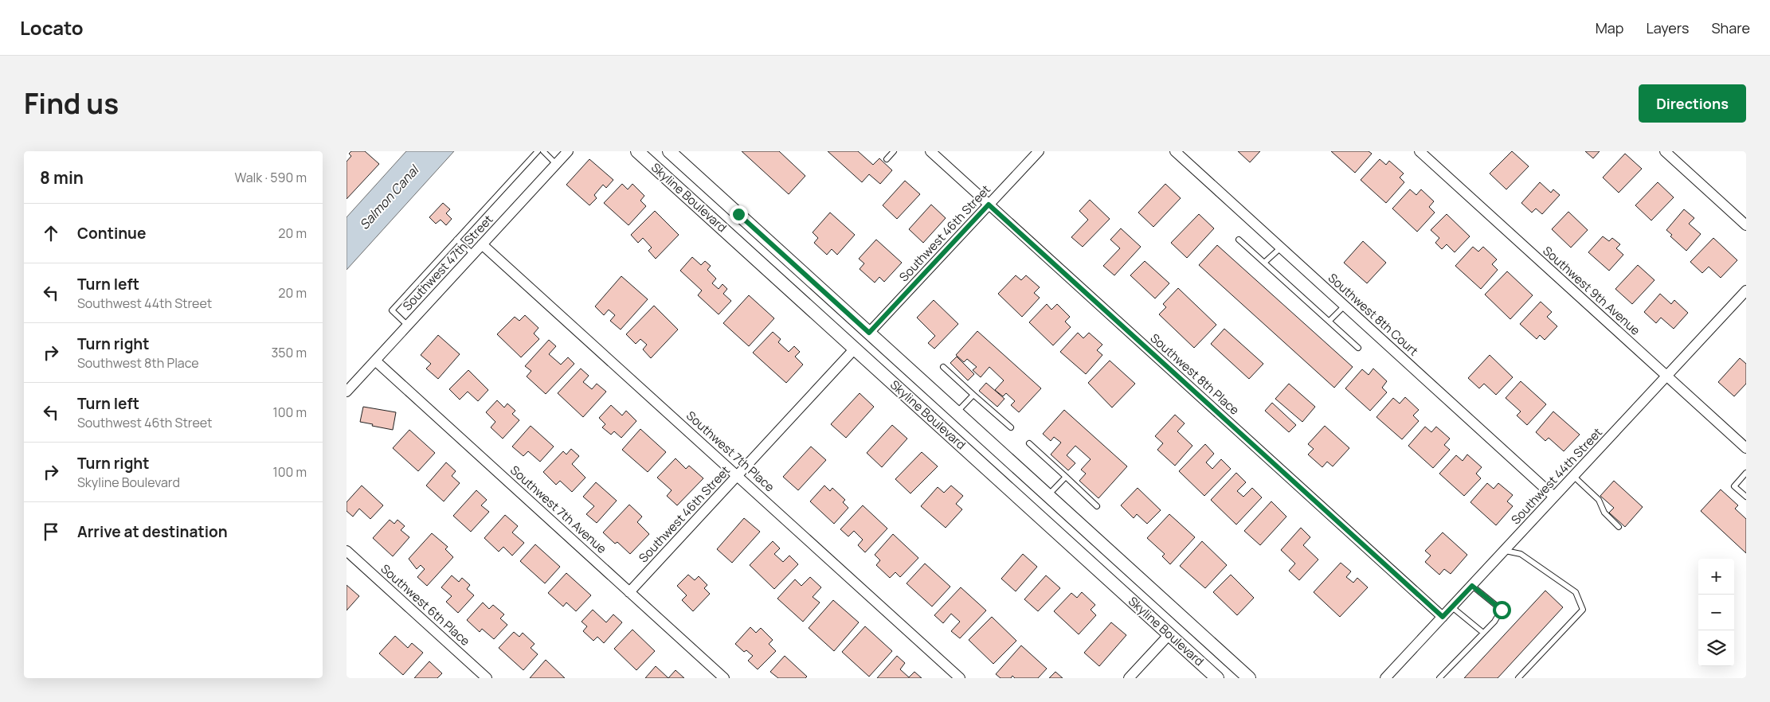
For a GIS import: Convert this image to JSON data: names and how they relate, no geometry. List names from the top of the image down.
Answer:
{
  "streets": {
    "street": [
      "Skyline Boulevard",
      "Southwest 46th Street",
      "Southwest 47th Street",
      "Southwest 9th Avenue",
      "Southwest 8th Court",
      "Southwest 8th Place",
      "Southwest 7th Place",
      "Southwest 44th Street",
      "Southwest 7th Avenue",
      "Southwest 6th Place"
    ]
  },
  "crossings": [
    ["Skyline Boulevard", "Southwest 46th Street"],
    ["Southwest 46th Street", "Southwest 8th Place"],
    ["Southwest 46th Street", "Southwest 7th Place"],
    ["Southwest 46th Street", "Southwest 7th Avenue"],
    ["Southwest 47th Street", "Southwest 7th Place"],
    ["Southwest 47th Street", "Southwest 7th Avenue"],
    ["Southwest 9th Avenue", "Southwest 44th Street"],
    ["Southwest 8th Court", "Southwest 44th Street"],
    ["Southwest 8th Place", "Southwest 44th Street"]
  ],
  "water": ["Salmon Canal"],
  "page": {
    "header": "Locato",
    "nav": ["Map", "Layers", "Share"],
    "title": "Find us",
    "buttons": "Directions",
    "heading": ["8 min", "Walk · 590 m"],
    "list": [
      ["Continue", "20 m"],
      ["Turn left", "Southwest 44th Street", "20 m"],
      ["Turn right", "Southwest 8th Place", "350 m"],
      ["Turn left", "Southwest 46th Street", "100 m"],
      ["Turn right", "Skyline Boulevard", "100 m"],
      "Arrive at destination"
    ],
    "map_buttons": ["+", "−"]
  }
}
